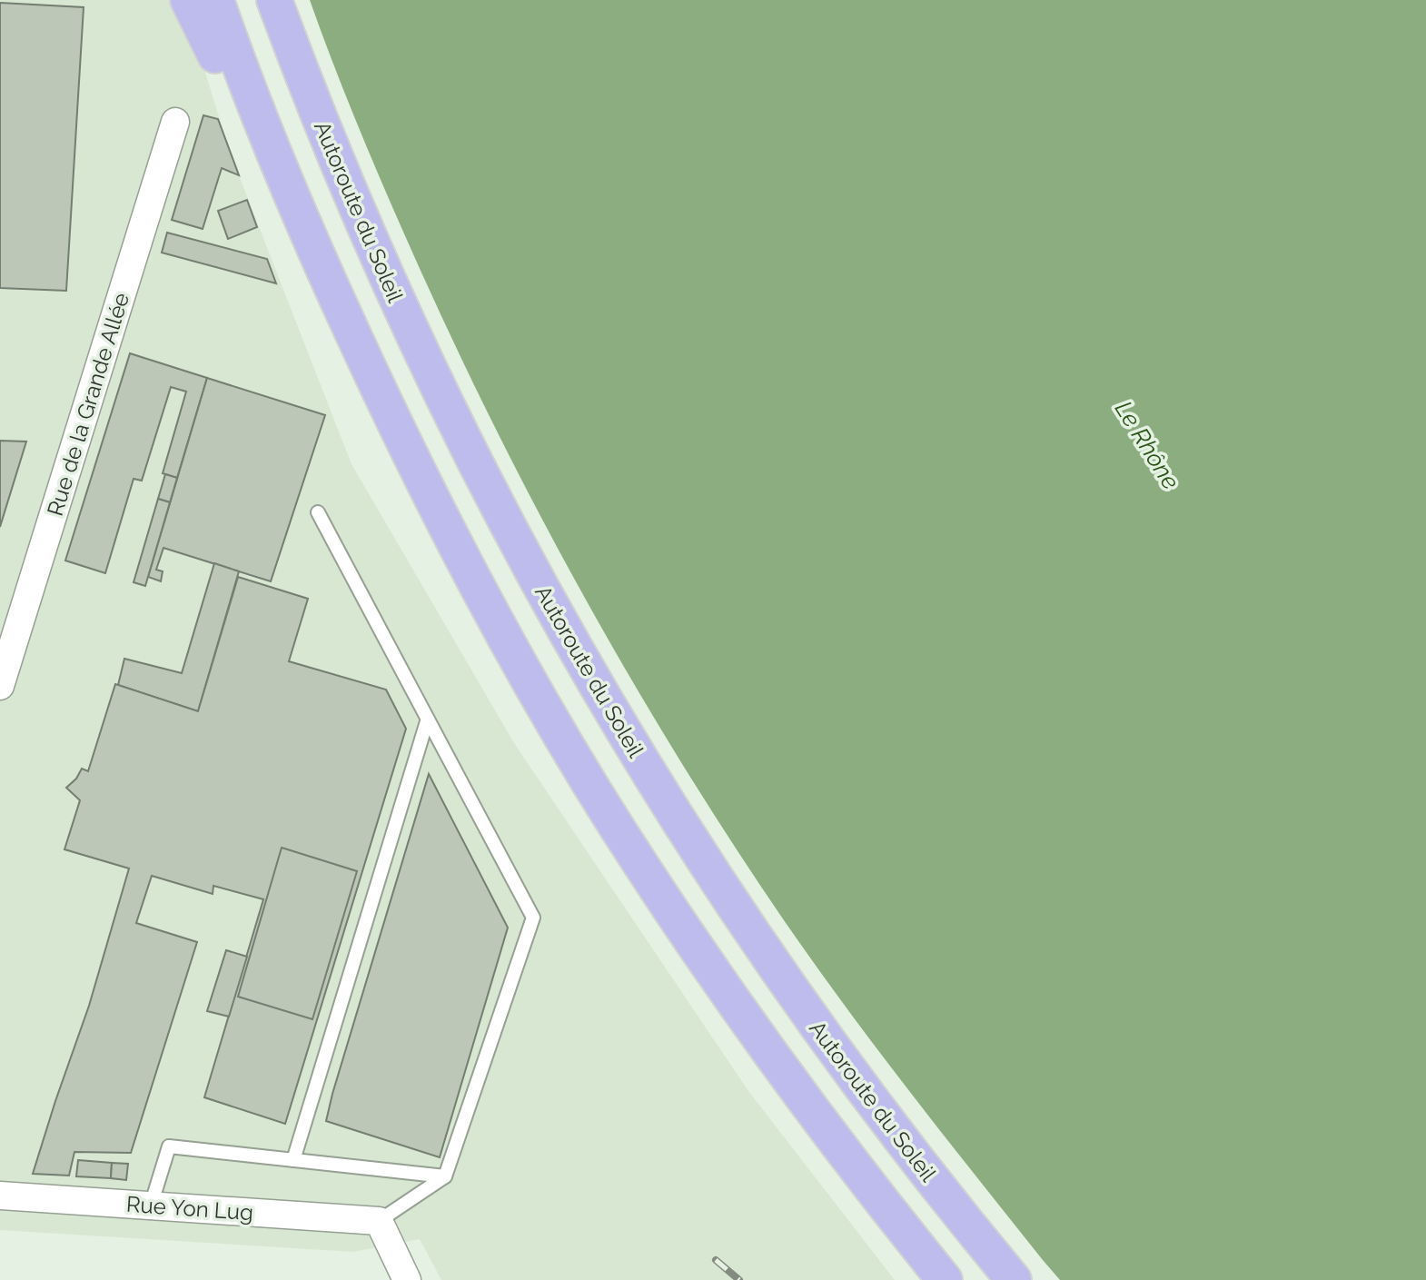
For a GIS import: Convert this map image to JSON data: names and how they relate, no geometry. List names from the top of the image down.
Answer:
{
  "streets": {
    "highway": ["Autoroute du Soleil"],
    "street": ["Rue de la Grande Allée", "Rue Yon Lug"]
  },
  "water": ["Le Rhône"]
}
